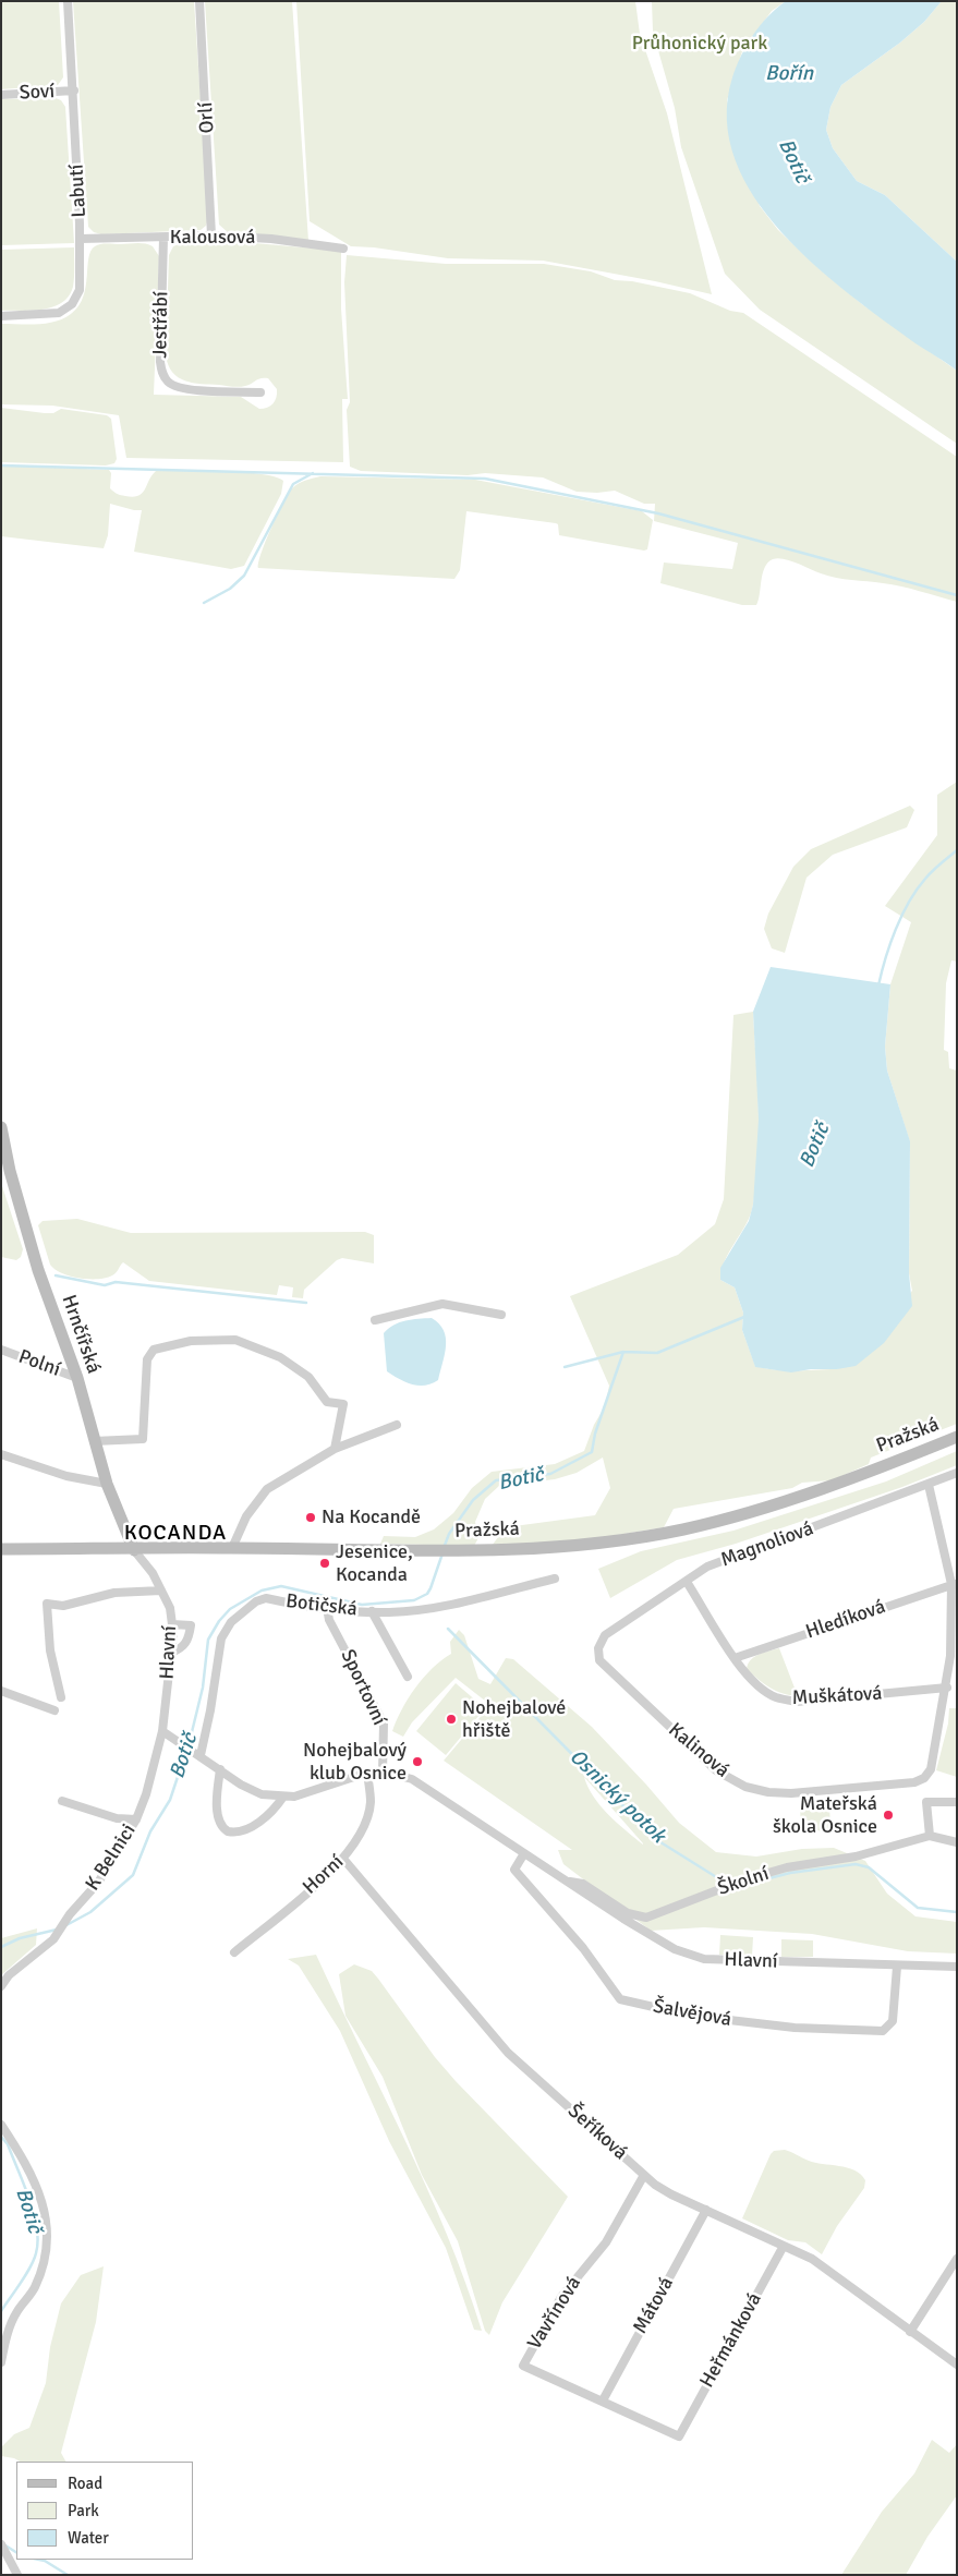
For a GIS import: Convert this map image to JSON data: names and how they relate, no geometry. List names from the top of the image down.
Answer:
{
  "streets": {
    "main road": ["Hrnčířská", "Pražská"],
    "street": [
      "Soví",
      "Orlí",
      "Labutí",
      "Kalousová",
      "Jestřábí",
      "Polní",
      "Magnoliová",
      "Botičská",
      "Hledíková",
      "Hlavní",
      "Sportovní",
      "Muškátová",
      "Kalinová",
      "K Belnici",
      "Horní",
      "Školní",
      "Šalvějová",
      "Šeříková",
      "Mátová",
      "Vavřínová",
      "Heřmánková"
    ]
  },
  "crossings": [
    ["Soví", "Labutí"],
    ["Orlí", "Kalousová"],
    ["Labutí", "Kalousová"],
    ["Kalousová", "Jestřábí"],
    ["Hrnčířská", "Polní"],
    ["Hrnčířská", "Pražská"],
    ["Hrnčířská", "Hlavní"],
    ["Pražská", "Hlavní"],
    ["Magnoliová", "Muškátová"],
    ["Magnoliová", "Kalinová"],
    ["Botičská", "Sportovní"],
    ["Hledíková", "Muškátová"],
    ["Hledíková", "Kalinová"],
    ["Hlavní", "K Belnici"],
    ["Hlavní", "Školní"],
    ["Hlavní", "Šalvějová"],
    ["Muškátová", "Kalinová"],
    ["Horní", "Šeříková"],
    ["Šeříková", "Mátová"],
    ["Šeříková", "Vavřínová"],
    ["Šeříková", "Heřmánková"],
    ["Mátová", "Vavřínová"],
    ["Vavřínová", "Heřmánková"]
  ],
  "districts": ["KOCANDA"],
  "water": ["Bořín", "Botič", "Osnický potok"],
  "parks": ["Průhonický park"],
  "places": [
    "Na Kocandě",
    "Jesenice, Kocanda",
    "Nohejbalové hřiště",
    "Nohejbalový klub Osnice",
    "Mateřská škola Osnice"
  ],
  "legend": ["Road", "Park", "Water"]
}
